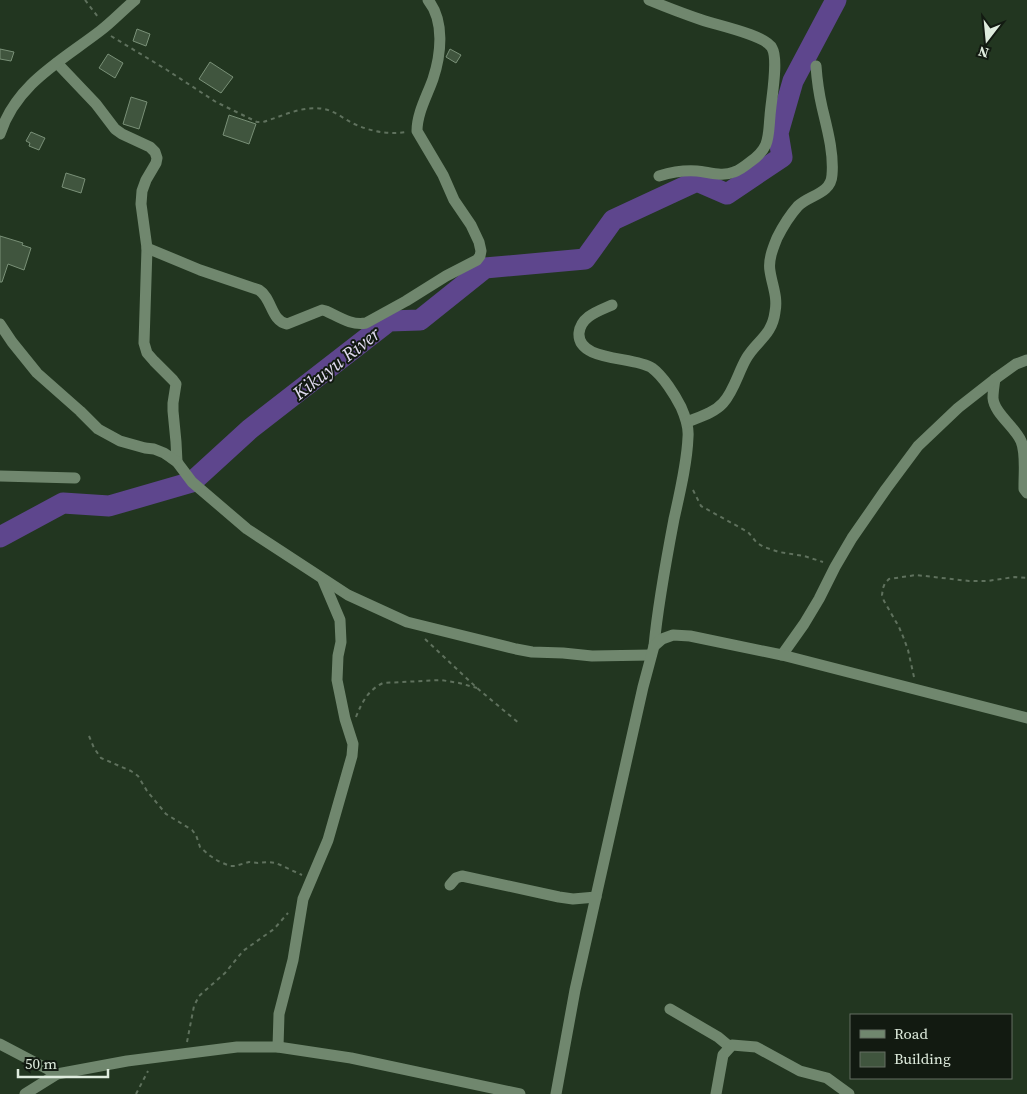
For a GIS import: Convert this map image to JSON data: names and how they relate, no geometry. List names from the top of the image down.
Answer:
{
  "water": ["Kikuyu River"],
  "legend": ["Road", "Building"],
  "scale_bar": "50 m",
  "north": "bottom"
}
